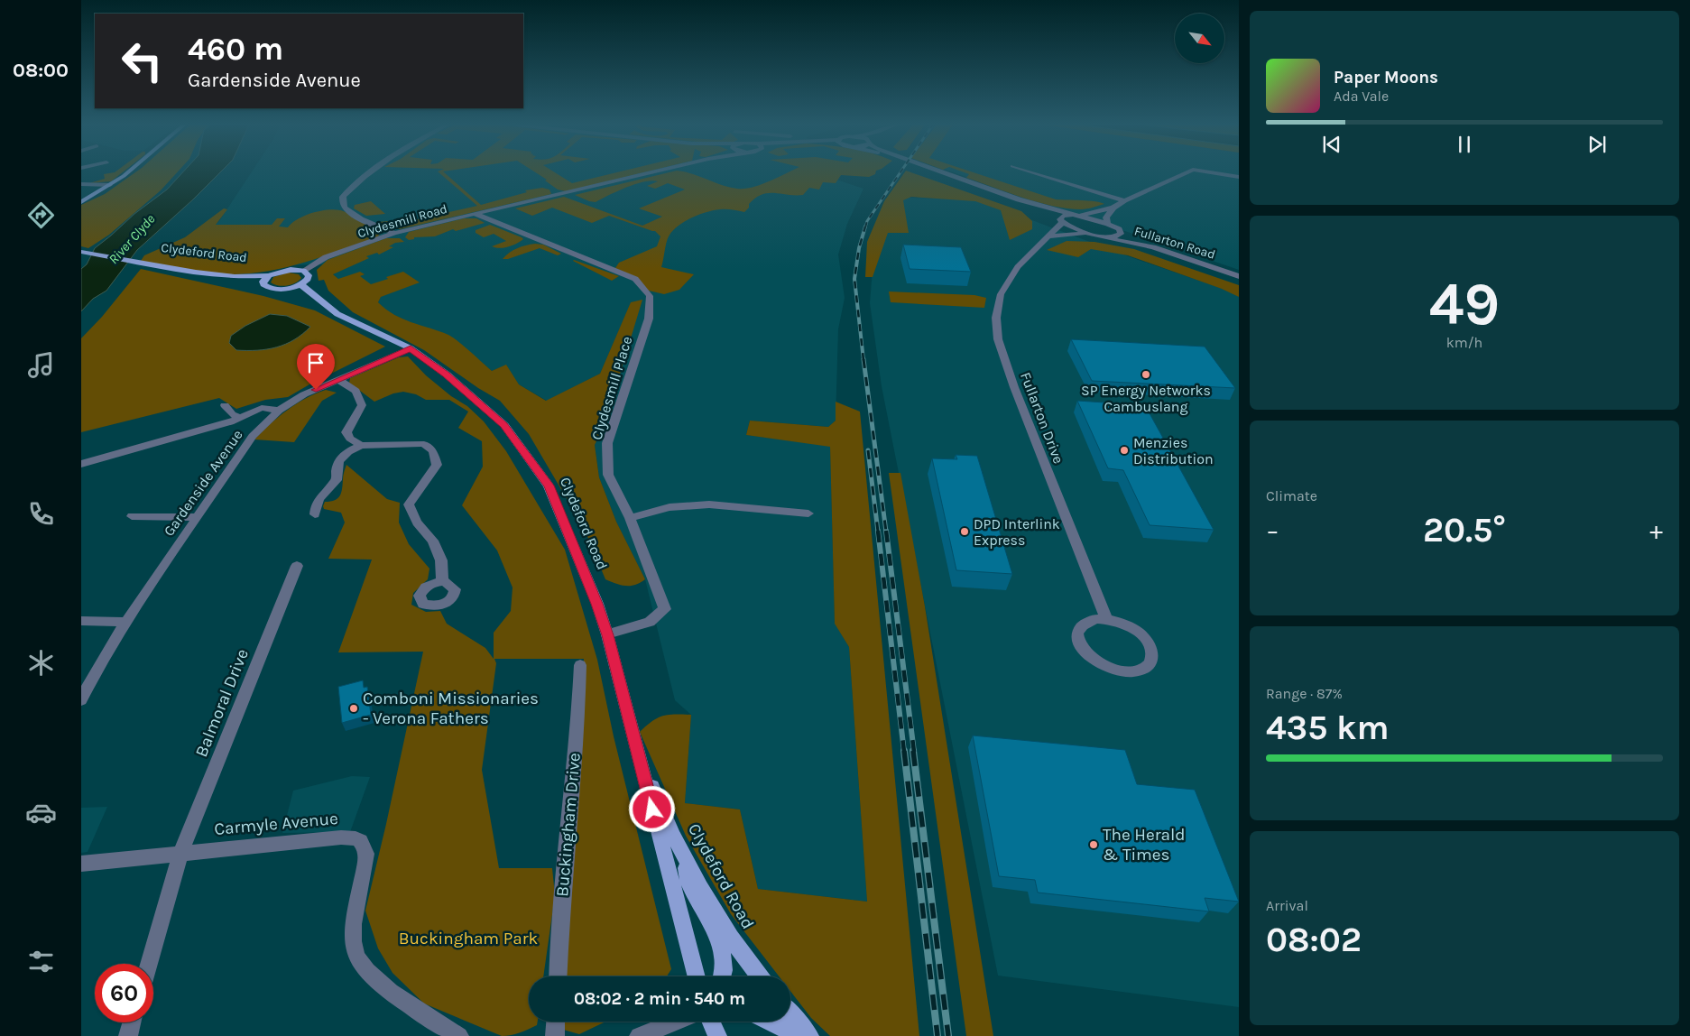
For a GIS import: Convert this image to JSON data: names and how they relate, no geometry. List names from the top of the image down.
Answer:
{
  "streets": {
    "main road": ["Clydeford Road"],
    "street": [
      "Clydesmill Road",
      "Fullarton Road",
      "Clydesmill Place",
      "Fullarton Drive",
      "Gardenside Avenue",
      "Balmoral Drive",
      "Carmyle Avenue",
      "Buckingham Drive"
    ]
  },
  "crossings": [
    ["Clydesmill Road", "Clydeford Road"],
    ["Clydesmill Road", "Clydesmill Place"],
    ["Clydeford Road", "Clydesmill Place"],
    ["Clydeford Road", "Gardenside Avenue"],
    ["Balmoral Drive", "Carmyle Avenue"]
  ],
  "water": ["River Clyde"],
  "parks": ["Buckingham Park"],
  "places": [
    "SP Energy Networks Cambuslang",
    "Menzies Distribution",
    "DPD Interlink Express",
    "Comboni Missionaries - Verona Fathers",
    "The Herald & Times"
  ],
  "north": "bottom right",
  "page": {
    "tabs": "08:00",
    "turn": ["460 m", "Gardenside Avenue"],
    "song": ["Paper Moons", "Ada Vale"],
    "tile": [
      ["49", "km/h"],
      "Climate",
      ["Range · 87%", "435 km"],
      ["Arrival", "08:02"]
    ],
    "heat": ["−", "20.5°", "+"],
    "limit": "60",
    "trip": "08:02 · 2 min · 540 m"
  }
}
